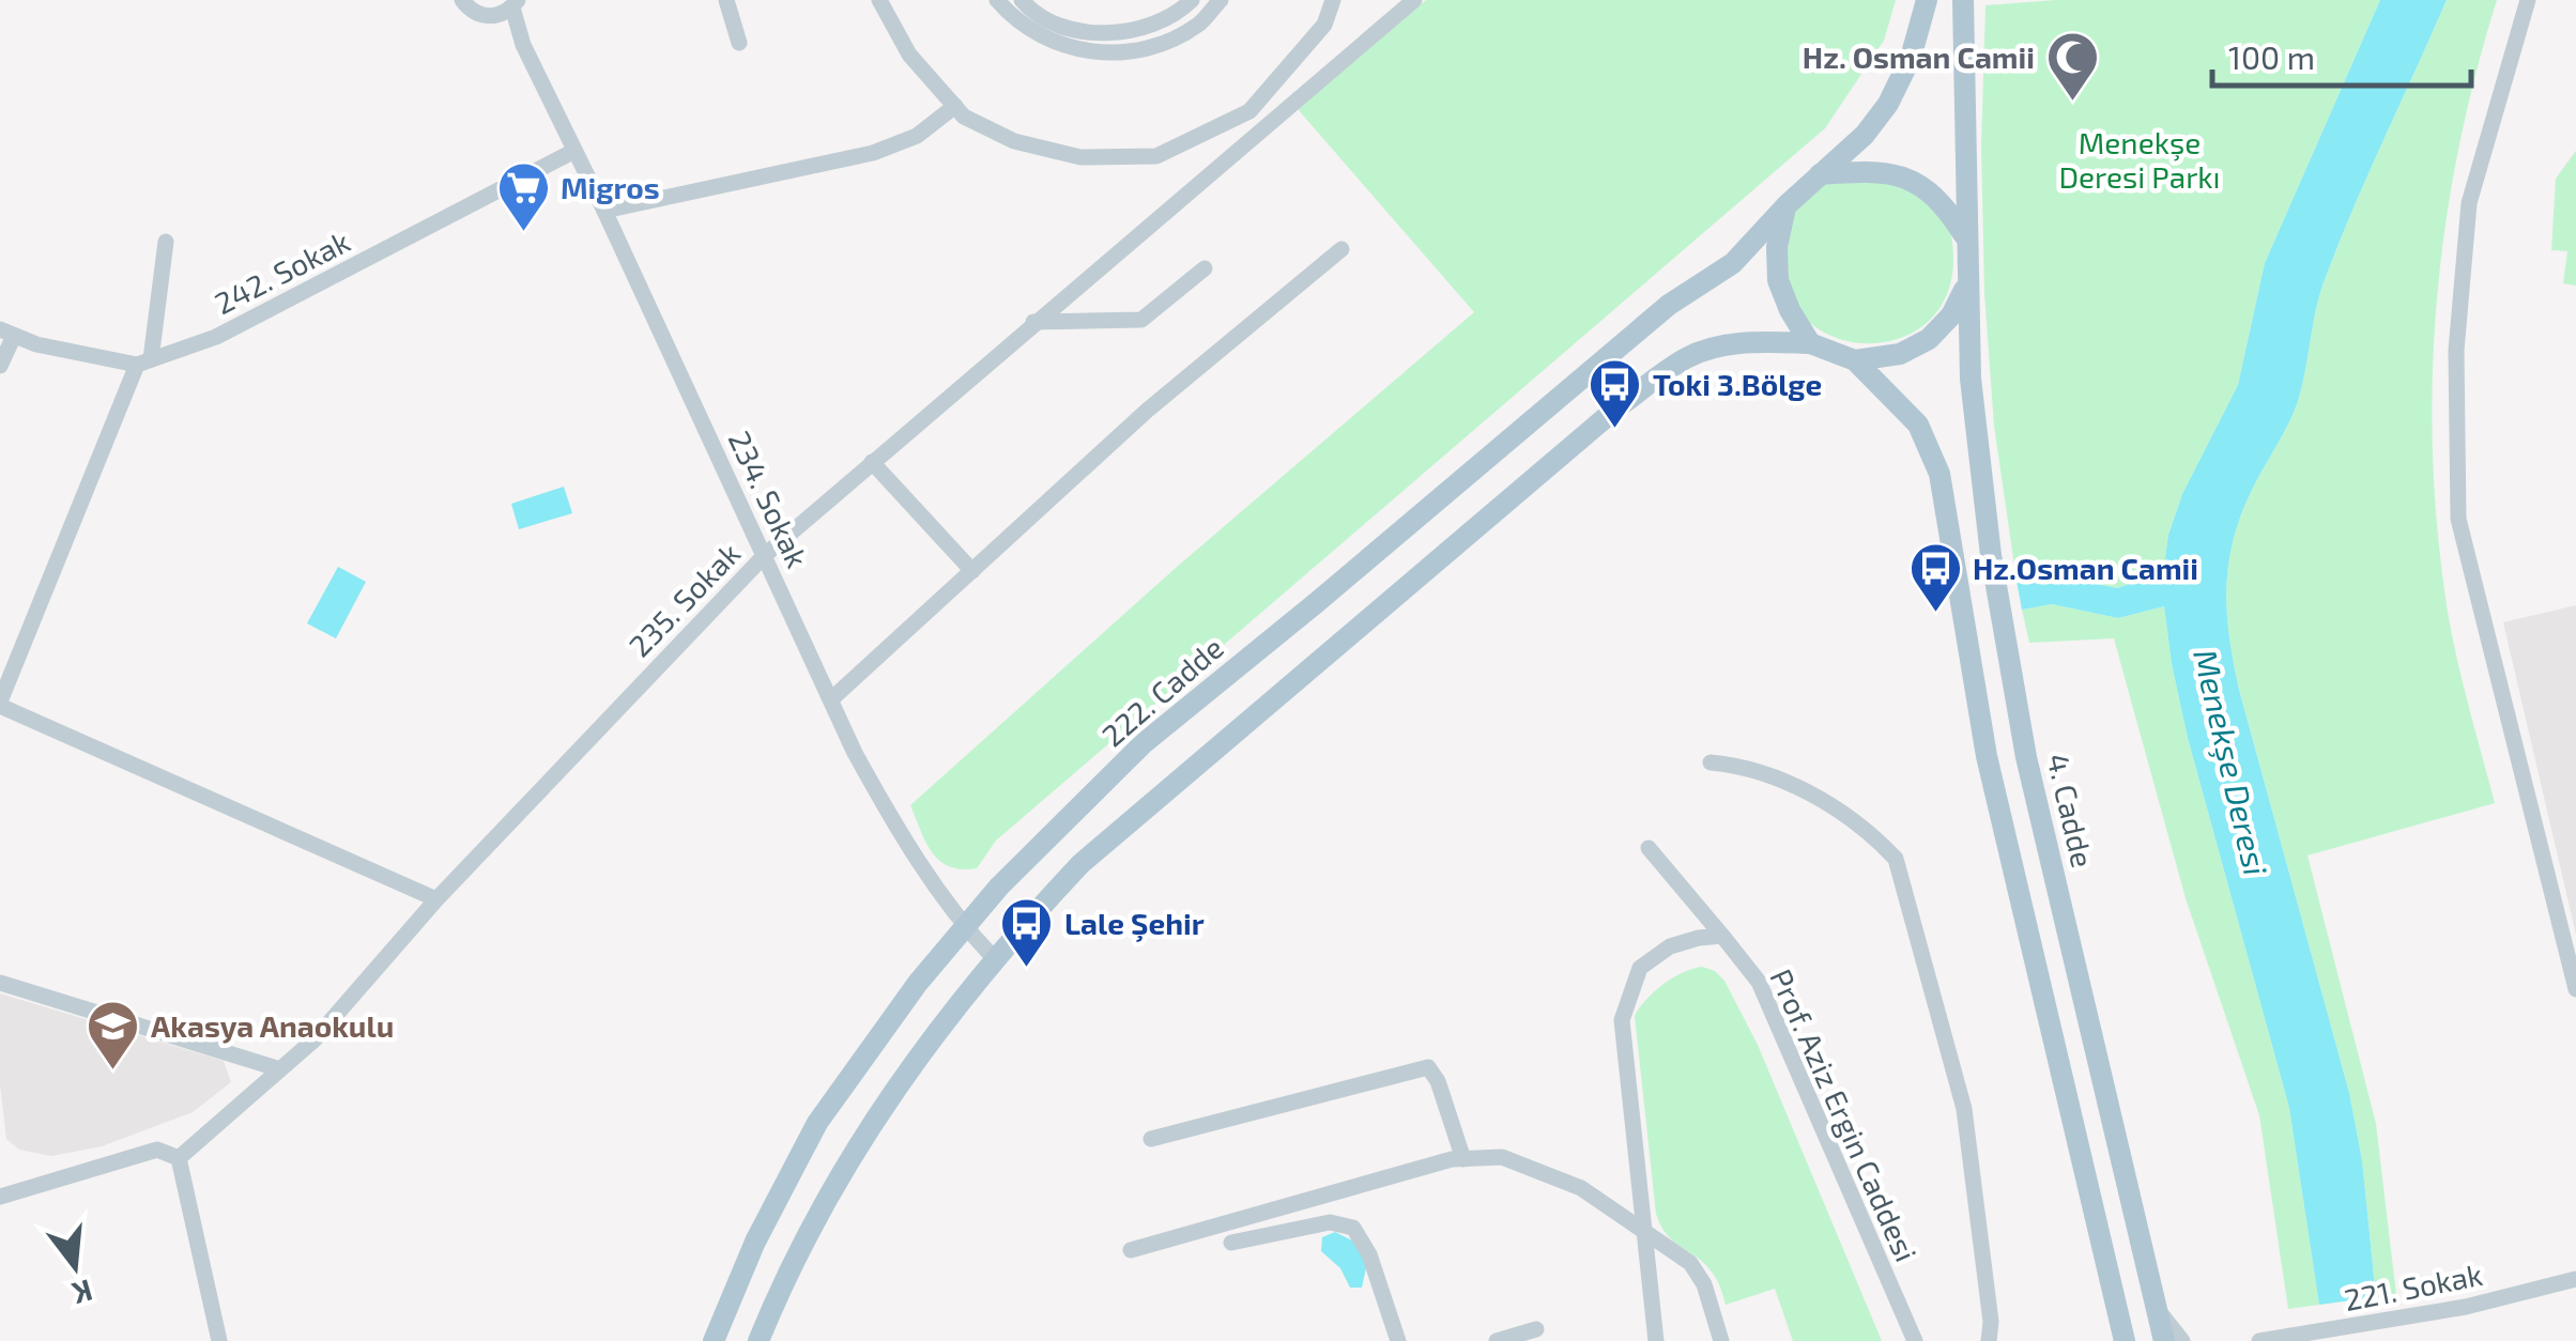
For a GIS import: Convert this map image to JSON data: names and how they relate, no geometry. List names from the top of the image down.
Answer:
{
  "streets": {
    "main road": ["222. Cadde", "4. Cadde"],
    "street": [
      "242. Sokak",
      "234. Sokak",
      "235. Sokak",
      "Prof. Aziz Ergin Caddesi",
      "221. Sokak"
    ]
  },
  "crossings": [
    ["242. Sokak", "234. Sokak"],
    ["234. Sokak", "235. Sokak"],
    ["234. Sokak", "222. Cadde"],
    ["222. Cadde", "4. Cadde"]
  ],
  "water": ["Menekşe Deresi"],
  "parks": ["Menekşe Deresi Parkı"],
  "places": {
    "mosque": ["Hz. Osman Camii"],
    "supermarket": ["Migros"],
    "bus stop": ["Toki 3.Bölge", "Hz.Osman Camii", "Lale Şehir"],
    "school or university": ["Akasya Anaokulu"]
  },
  "scale_bar": "100 m",
  "north": "bottom"
}
